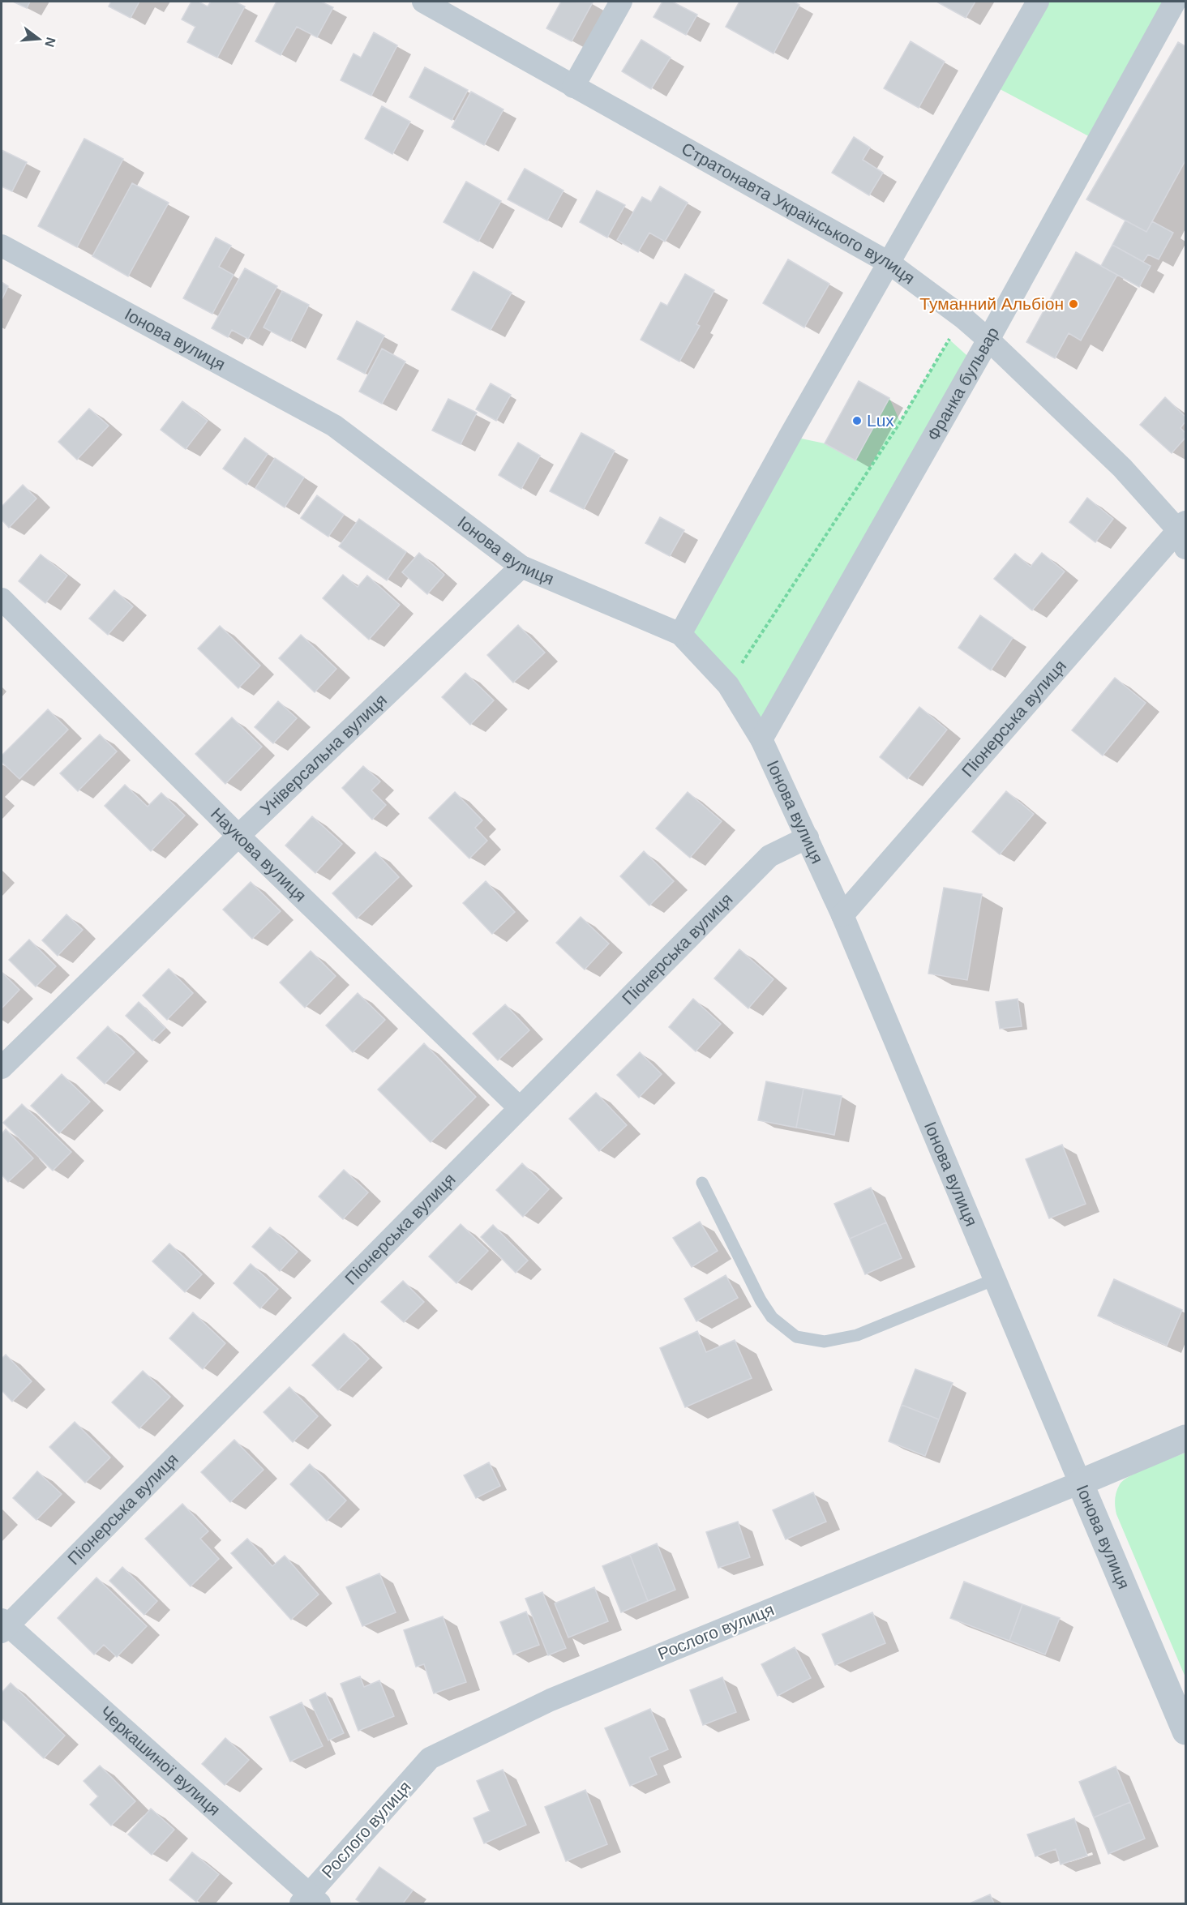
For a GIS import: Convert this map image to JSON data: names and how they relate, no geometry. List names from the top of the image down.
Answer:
{
  "streets": {
    "street": [
      "Стратонавта Українського вулиця",
      "Іонова вулиця",
      "Франка бульвар",
      "Піонерська вулиця",
      "Універсальна вулиця",
      "Наукова вулиця",
      "Рослого вулиця",
      "Черкашиної вулиця"
    ]
  },
  "crossings": [
    ["Стратонавта Українського вулиця", "Франка бульвар"],
    ["Стратонавта Українського вулиця", "Піонерська вулиця"],
    ["Іонова вулиця", "Франка бульвар"],
    ["Іонова вулиця", "Піонерська вулиця"],
    ["Іонова вулиця", "Універсальна вулиця"],
    ["Іонова вулиця", "Рослого вулиця"],
    ["Піонерська вулиця", "Наукова вулиця"],
    ["Піонерська вулиця", "Черкашиної вулиця"],
    ["Універсальна вулиця", "Наукова вулиця"],
    ["Рослого вулиця", "Черкашиної вулиця"]
  ],
  "places": ["Туманний Альбіон", "Lux"],
  "north": "right"
}
